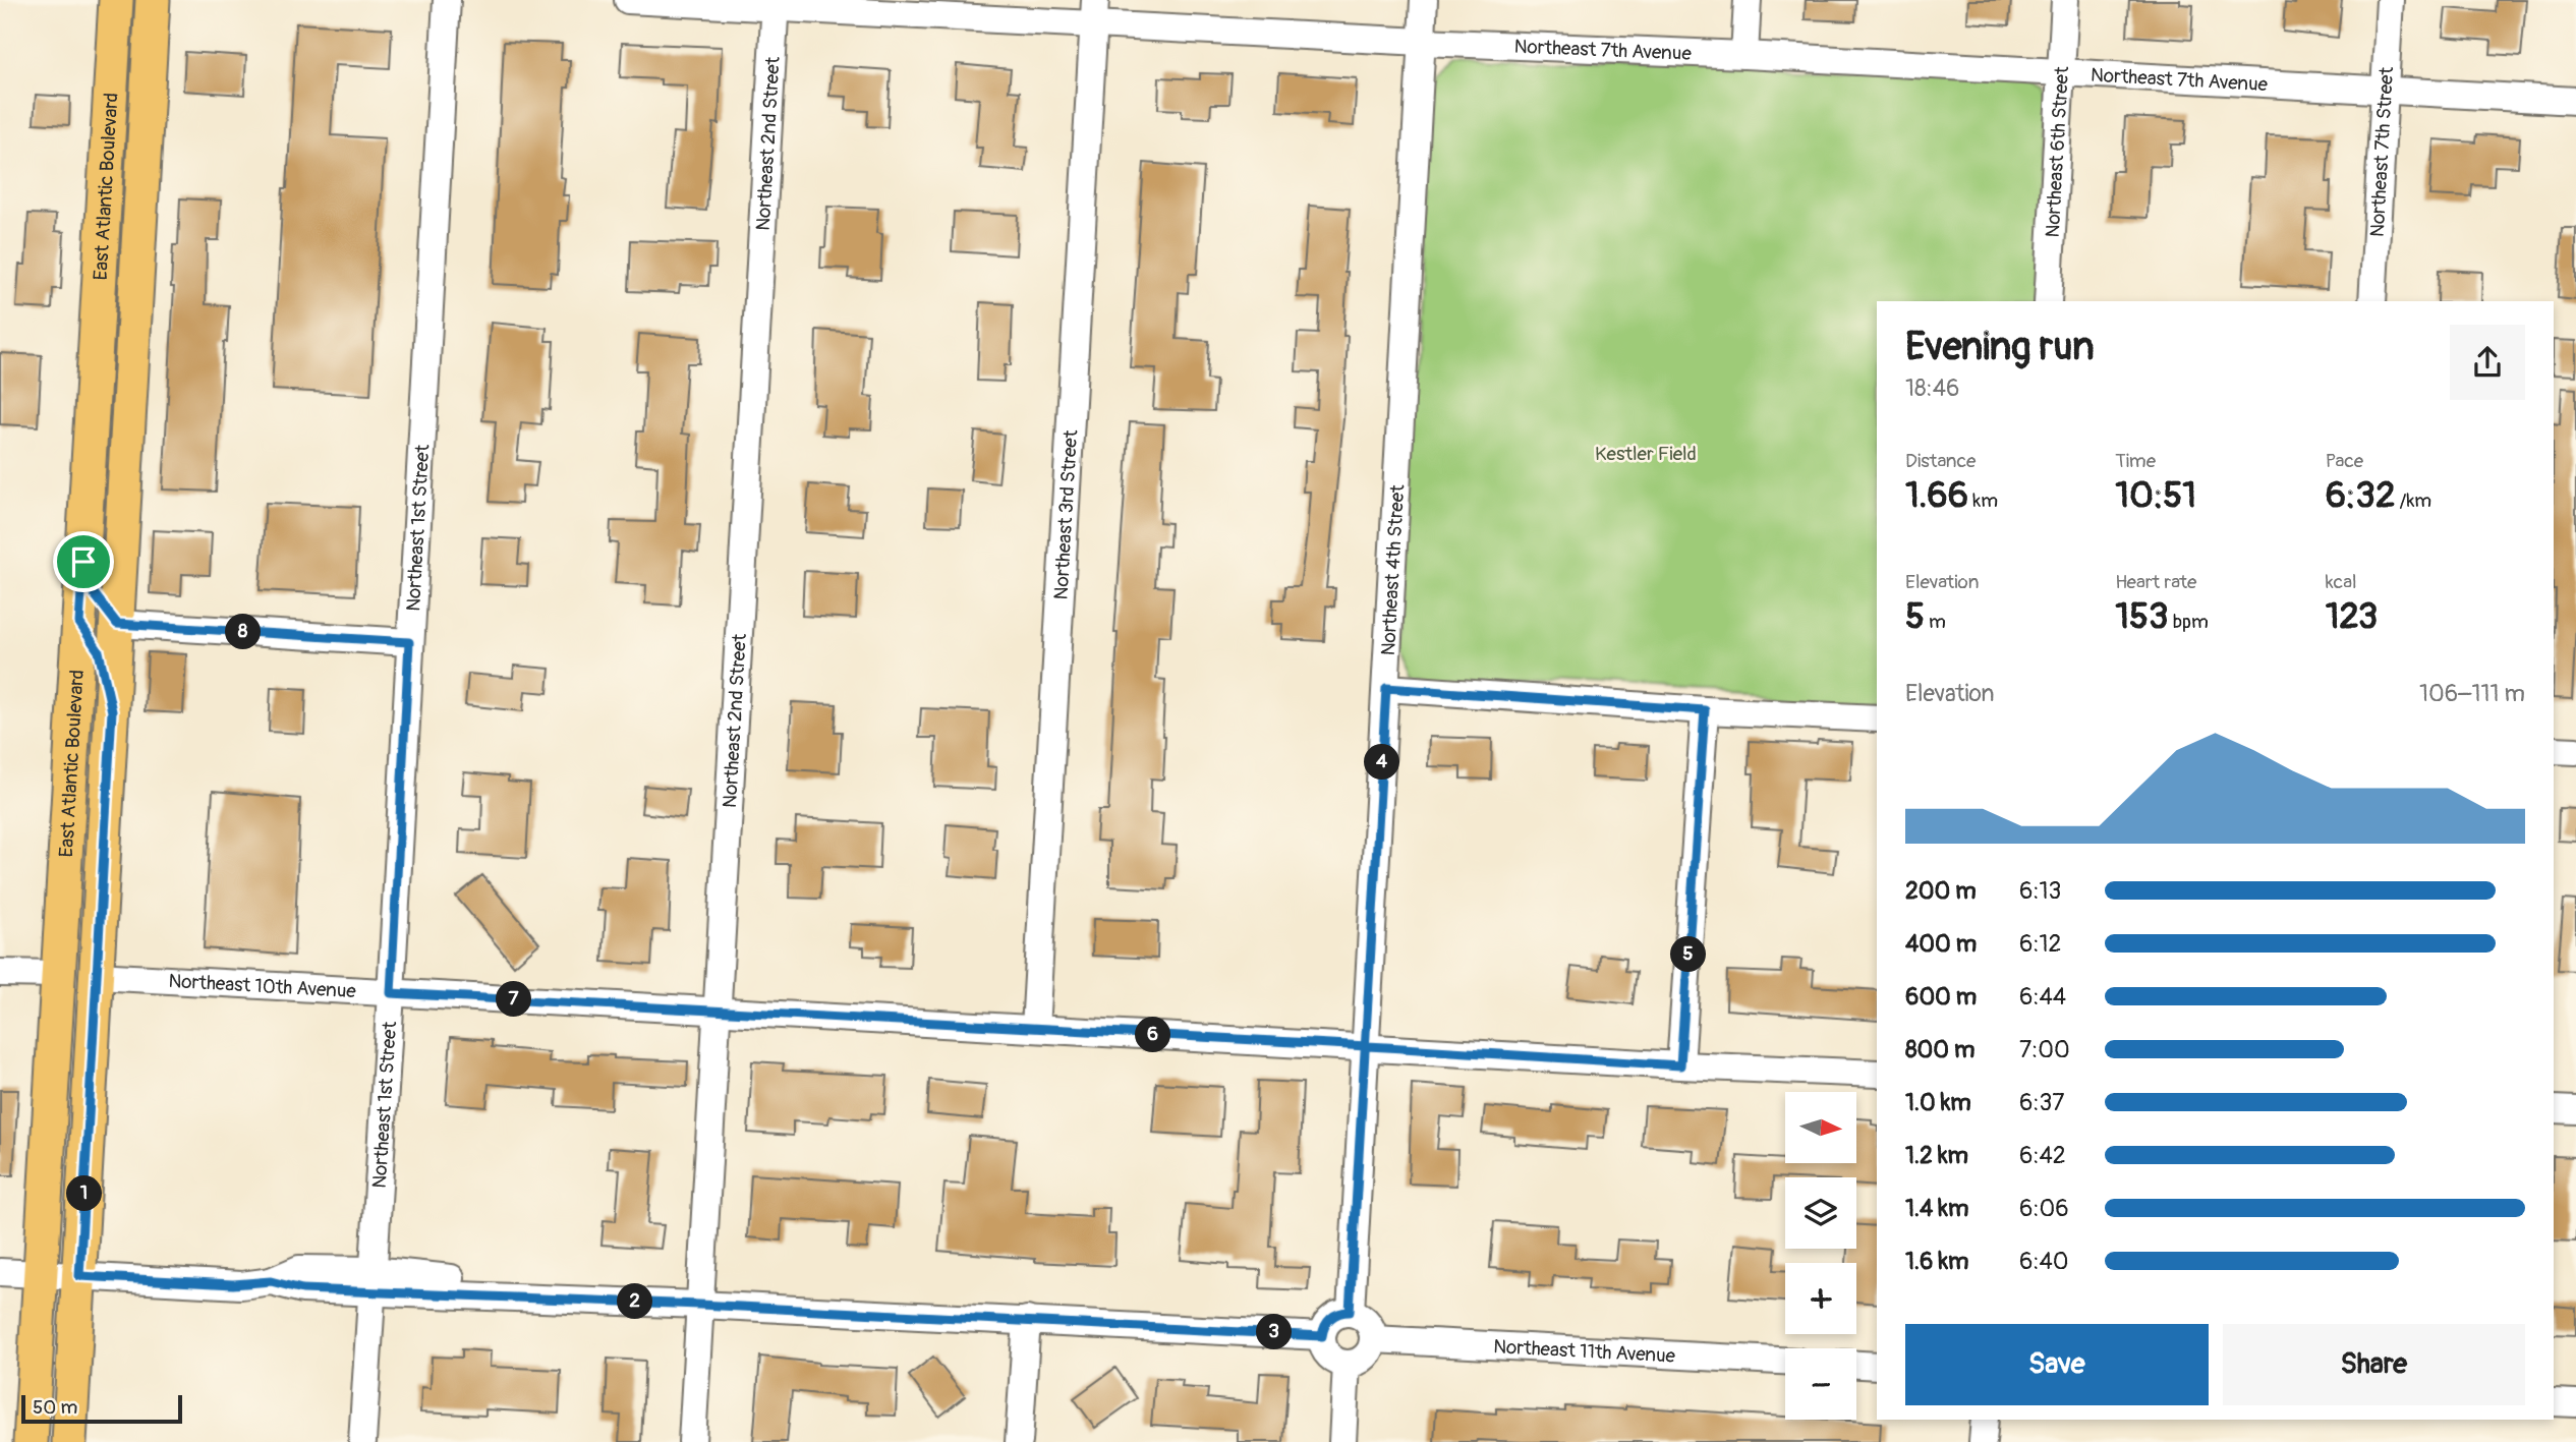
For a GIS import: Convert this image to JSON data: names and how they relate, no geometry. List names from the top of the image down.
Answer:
{
  "streets": {
    "main road": ["East Atlantic Boulevard"],
    "street": [
      "Northeast 7th Avenue",
      "Northeast 2nd Street",
      "Northeast 6th Street",
      "Northeast 7th Street",
      "Northeast 3rd Street",
      "Northeast 1st Street",
      "Northeast 4th Street",
      "Northeast 10th Avenue",
      "Northeast 11th Avenue"
    ]
  },
  "crossings": [
    ["Northeast 7th Avenue", "Northeast 2nd Street"],
    ["Northeast 7th Avenue", "Northeast 6th Street"],
    ["Northeast 7th Avenue", "Northeast 7th Street"],
    ["Northeast 7th Avenue", "Northeast 3rd Street"],
    ["Northeast 7th Avenue", "Northeast 4th Street"],
    ["Northeast 2nd Street", "Northeast 10th Avenue"],
    ["East Atlantic Boulevard", "Northeast 10th Avenue"],
    ["Northeast 3rd Street", "Northeast 10th Avenue"],
    ["Northeast 1st Street", "Northeast 10th Avenue"],
    ["Northeast 4th Street", "Northeast 10th Avenue"],
    ["Northeast 4th Street", "Northeast 11th Avenue"]
  ],
  "parks": ["Kestler Field"],
  "scale_bar": "50 m",
  "north": "right",
  "page": {
    "heading": ["Evening run", "18:46"],
    "stats": [
      ["Distance", "1.66 km"],
      ["Time", "10:51"],
      ["Pace", "6:32 /km"],
      ["Elevation", "5 m"],
      ["Heart rate", "153 bpm"],
      ["kcal", "123"]
    ],
    "pins": [
      "8",
      "4",
      "5",
      "7",
      "6",
      "1",
      "2",
      "3"
    ],
    "chart": ["Elevation", "106–111 m"],
    "list": [
      {
        "name": "200 m",
        "note": "6:13"
      },
      {
        "name": "400 m",
        "note": "6:12"
      },
      {
        "name": "600 m",
        "note": "6:44"
      },
      {
        "name": "800 m",
        "note": "7:00"
      },
      {
        "name": "1.0 km",
        "note": "6:37"
      },
      {
        "name": "1.2 km",
        "note": "6:42"
      },
      {
        "name": "1.4 km",
        "note": "6:06"
      },
      {
        "name": "1.6 km",
        "note": "6:40"
      }
    ],
    "map_buttons": ["+", "−"],
    "buttons": ["Save", "Share"],
    "scale": "50 m"
  }
}
